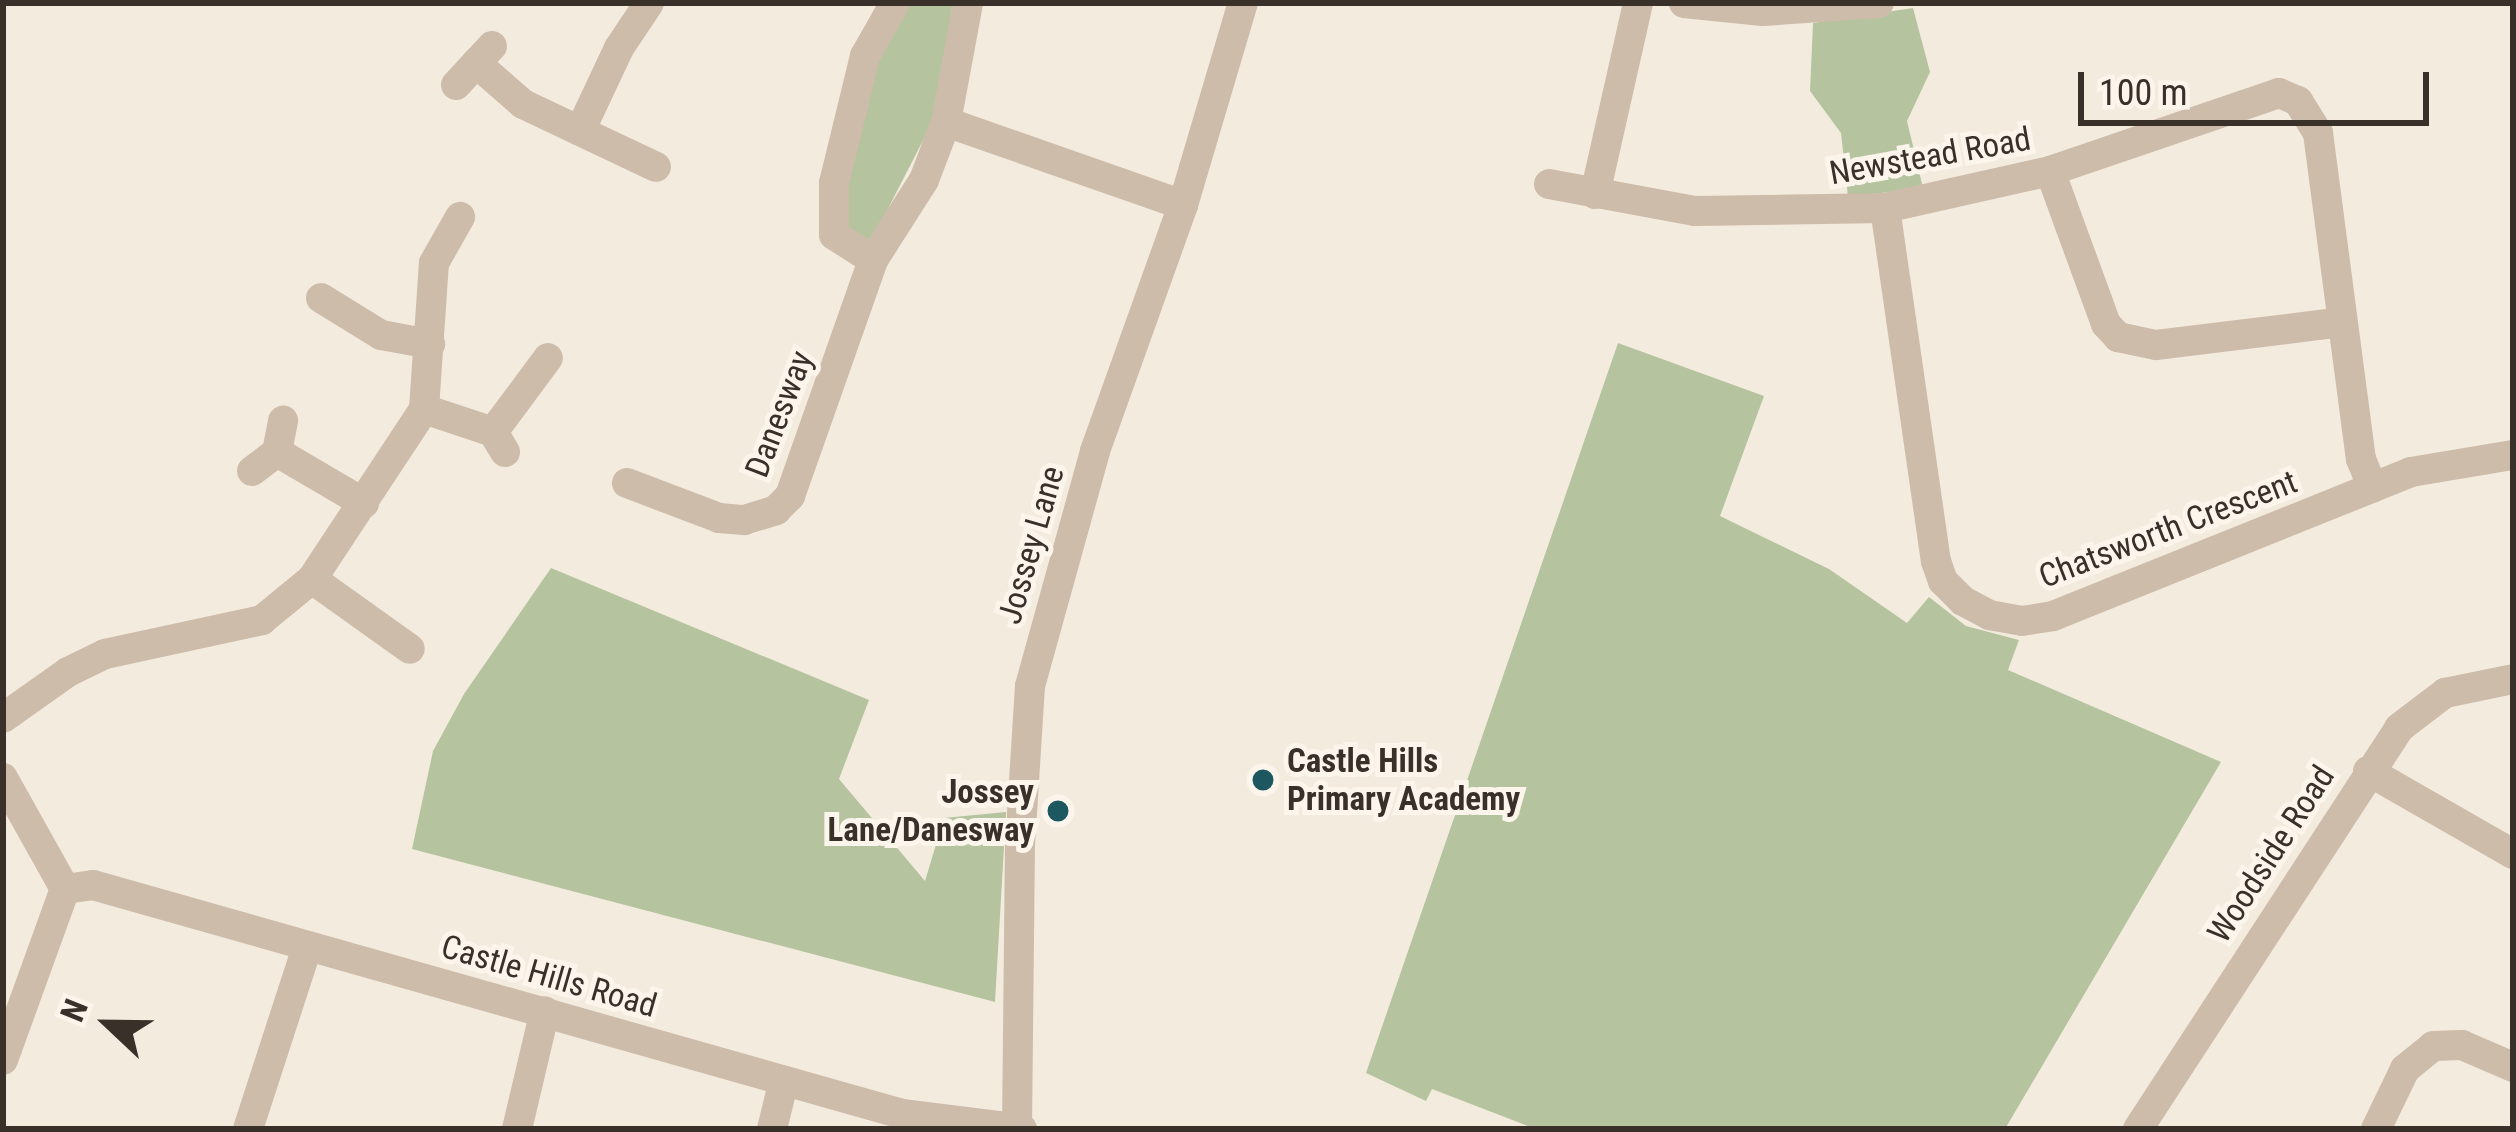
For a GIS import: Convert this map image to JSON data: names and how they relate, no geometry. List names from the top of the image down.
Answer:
{
  "streets": {
    "street": [
      "Newstead Road",
      "Danesway",
      "Chatsworth Crescent",
      "Jossey Lane",
      "Woodside Road",
      "Castle Hills Road"
    ]
  },
  "crossings": [
    ["Newstead Road", "Chatsworth Crescent"],
    ["Jossey Lane", "Castle Hills Road"]
  ],
  "places": ["Castle Hills Primary Academy", "Jossey Lane/Danesway"],
  "scale_bar": "100 m",
  "north": "left"
}
